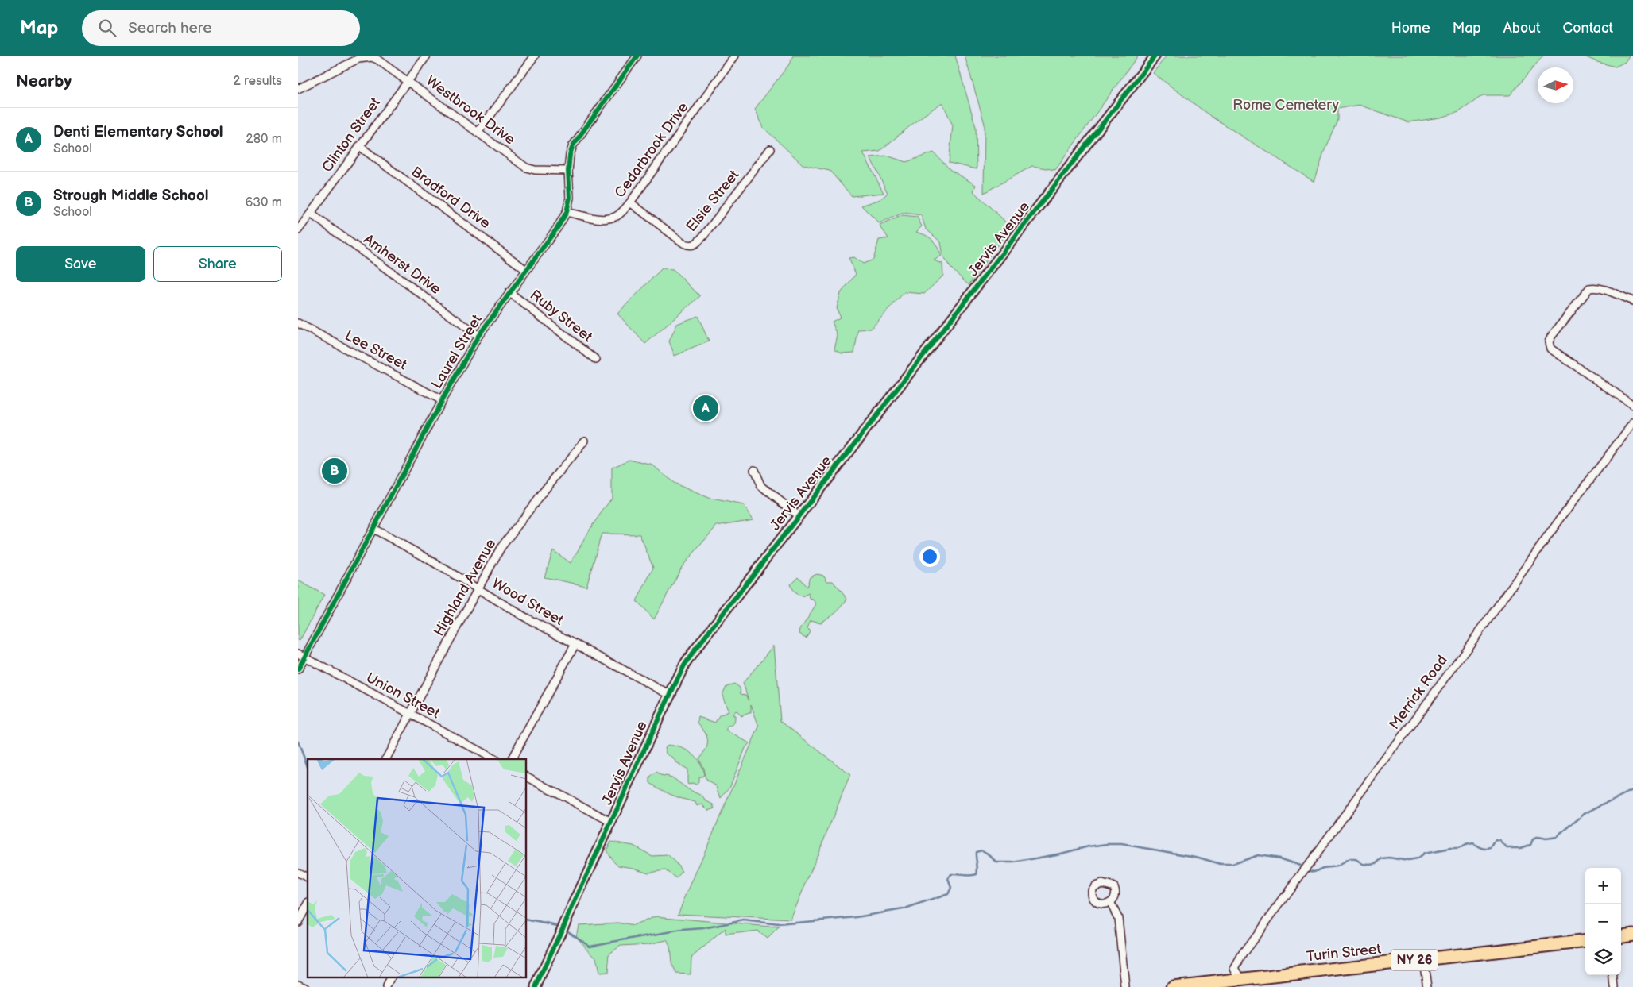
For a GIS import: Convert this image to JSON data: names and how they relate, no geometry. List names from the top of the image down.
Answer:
{
  "streets": {
    "main road": ["Turin Street", "NY 26"],
    "street": [
      "Westbrook Drive",
      "Clinton Street",
      "Cedarbrook Drive",
      "Bradford Drive",
      "Elsie Street",
      "Jervis Avenue",
      "Amherst Drive",
      "Ruby Street",
      "Lee Street",
      "Laurel Street",
      "Highland Avenue",
      "Wood Street",
      "Merrick Road",
      "Union Street"
    ]
  },
  "crossings": [
    ["Westbrook Drive", "Clinton Street"],
    ["Westbrook Drive", "Laurel Street"],
    ["Clinton Street", "Bradford Drive"],
    ["Clinton Street", "Amherst Drive"],
    ["Cedarbrook Drive", "Elsie Street"],
    ["Cedarbrook Drive", "Laurel Street"],
    ["Bradford Drive", "Laurel Street"],
    ["Jervis Avenue", "Wood Street"],
    ["Amherst Drive", "Laurel Street"],
    ["Ruby Street", "Laurel Street"],
    ["Lee Street", "Laurel Street"],
    ["Laurel Street", "Wood Street"],
    ["Laurel Street", "Union Street"],
    ["Highland Avenue", "Wood Street"],
    ["Highland Avenue", "Union Street"],
    ["Merrick Road", "Turin Street"]
  ],
  "parks": ["Rome Cemetery"],
  "north": "right",
  "page": {
    "header": "Map",
    "search": "Search here",
    "nav": [
      "Home",
      "Map",
      "About",
      "Contact"
    ],
    "heading": ["Nearby", "2 results"],
    "list": [
      {
        "mark": "A",
        "name": "Denti Elementary School",
        "note": "School",
        "value": "280 m"
      },
      {
        "mark": "B",
        "name": "Strough Middle School",
        "note": "School",
        "value": "630 m"
      }
    ],
    "buttons": ["Save", "Share"],
    "pins": ["A", "B"],
    "map_buttons": ["+", "−"]
  }
}
